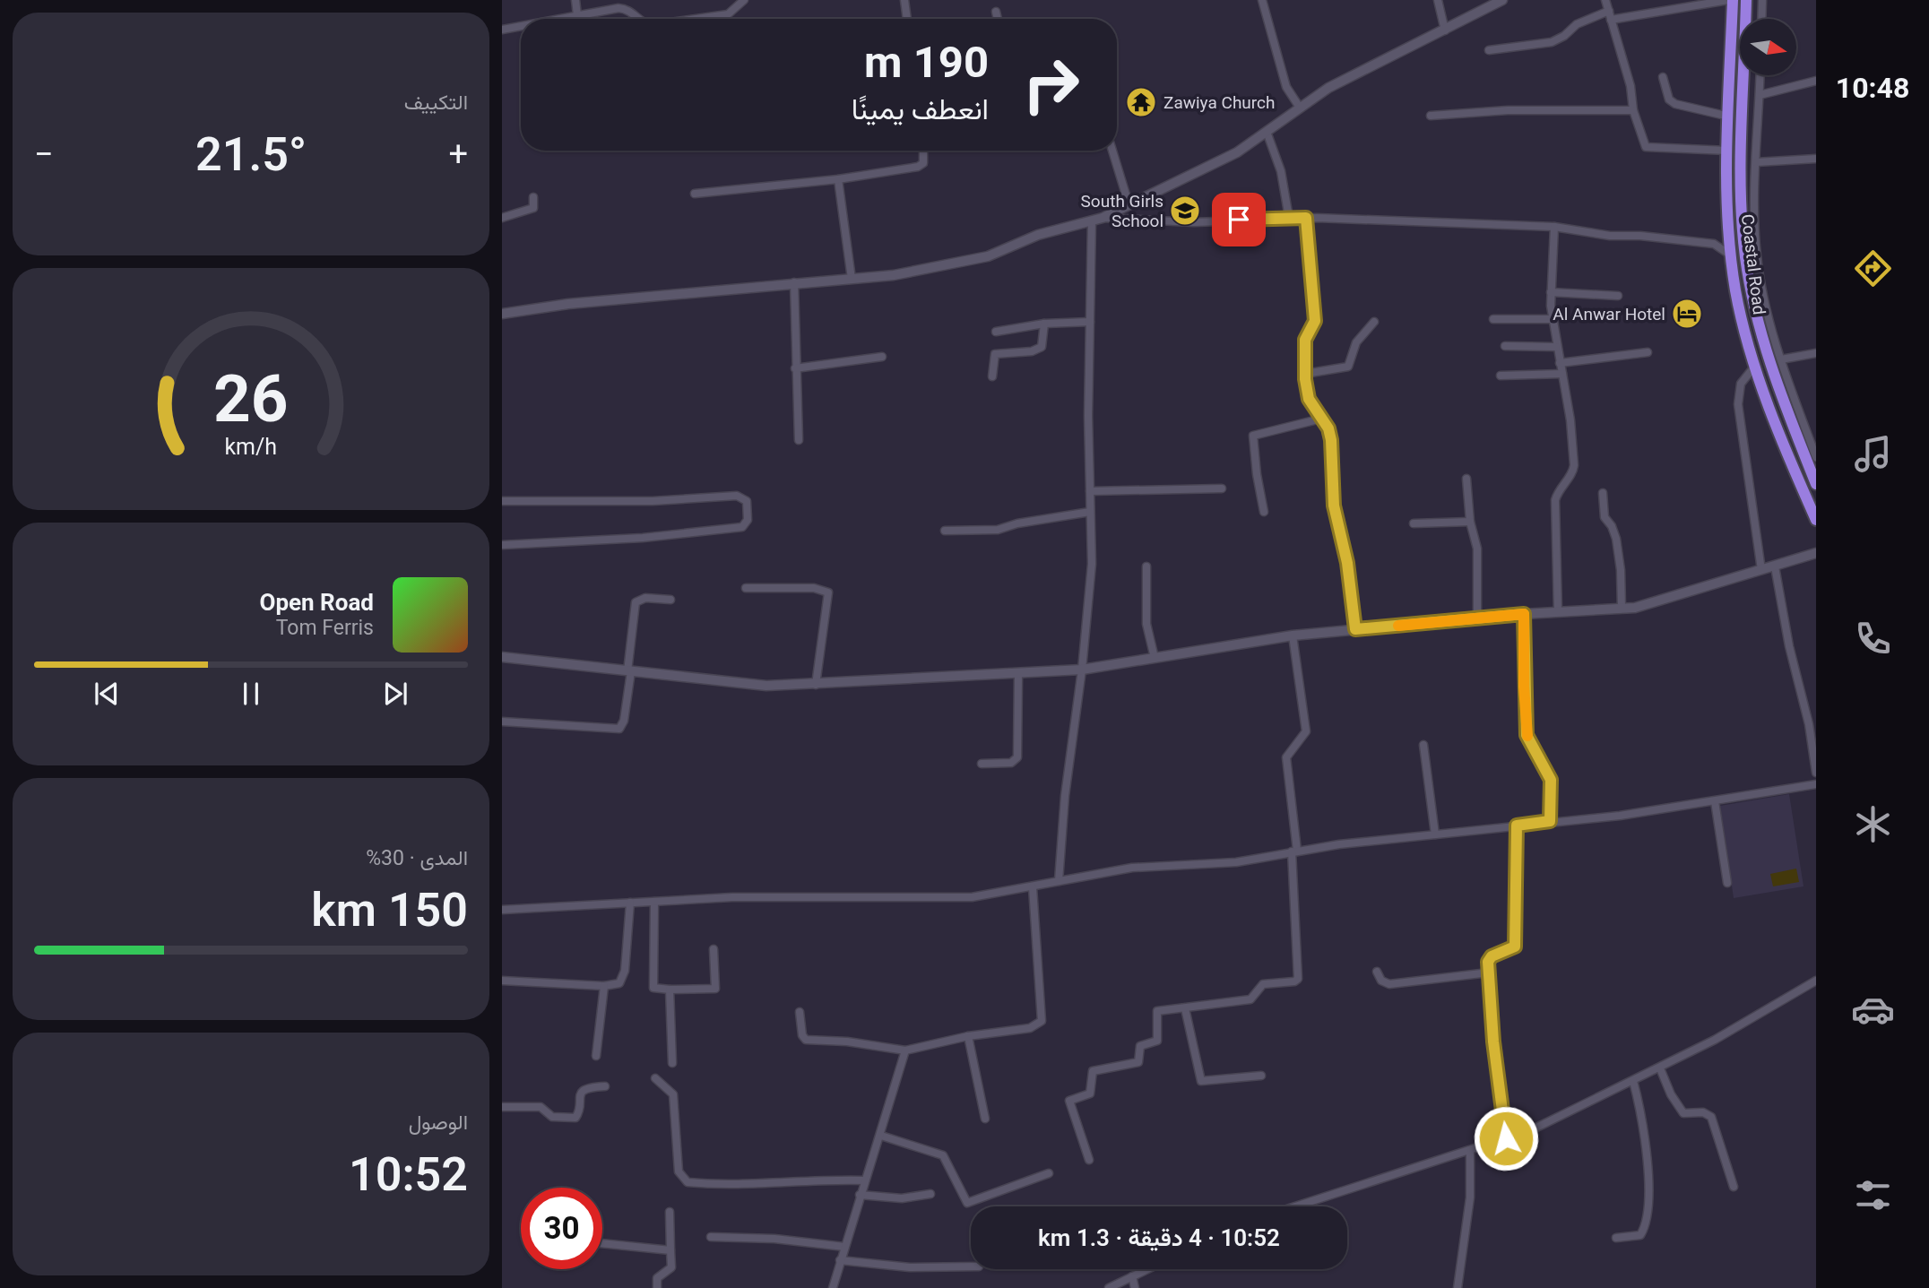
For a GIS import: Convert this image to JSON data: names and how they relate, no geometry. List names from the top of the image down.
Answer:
{
  "streets": {
    "highway": ["Coastal Road"]
  },
  "places": {
    "temple": ["Zawiya Church"],
    "school or university": ["South Girls School"],
    "hotel": ["Al Anwar Hotel"]
  },
  "north": "right",
  "page": {
    "tabs": "10:48",
    "tile": [
      "التكييف",
      ["المدى · 30%", "150 km"],
      ["الوصول", "10:52"]
    ],
    "turn": ["190 m", "انعطف يمينًا"],
    "heat": ["−", "21.5°", "+"],
    "song": ["Open Road", "Tom Ferris"],
    "limit": "30",
    "trip": "10:52 · 4 دقيقة · 1.3 km",
    "gauge": ["26", "km/h"]
  }
}
